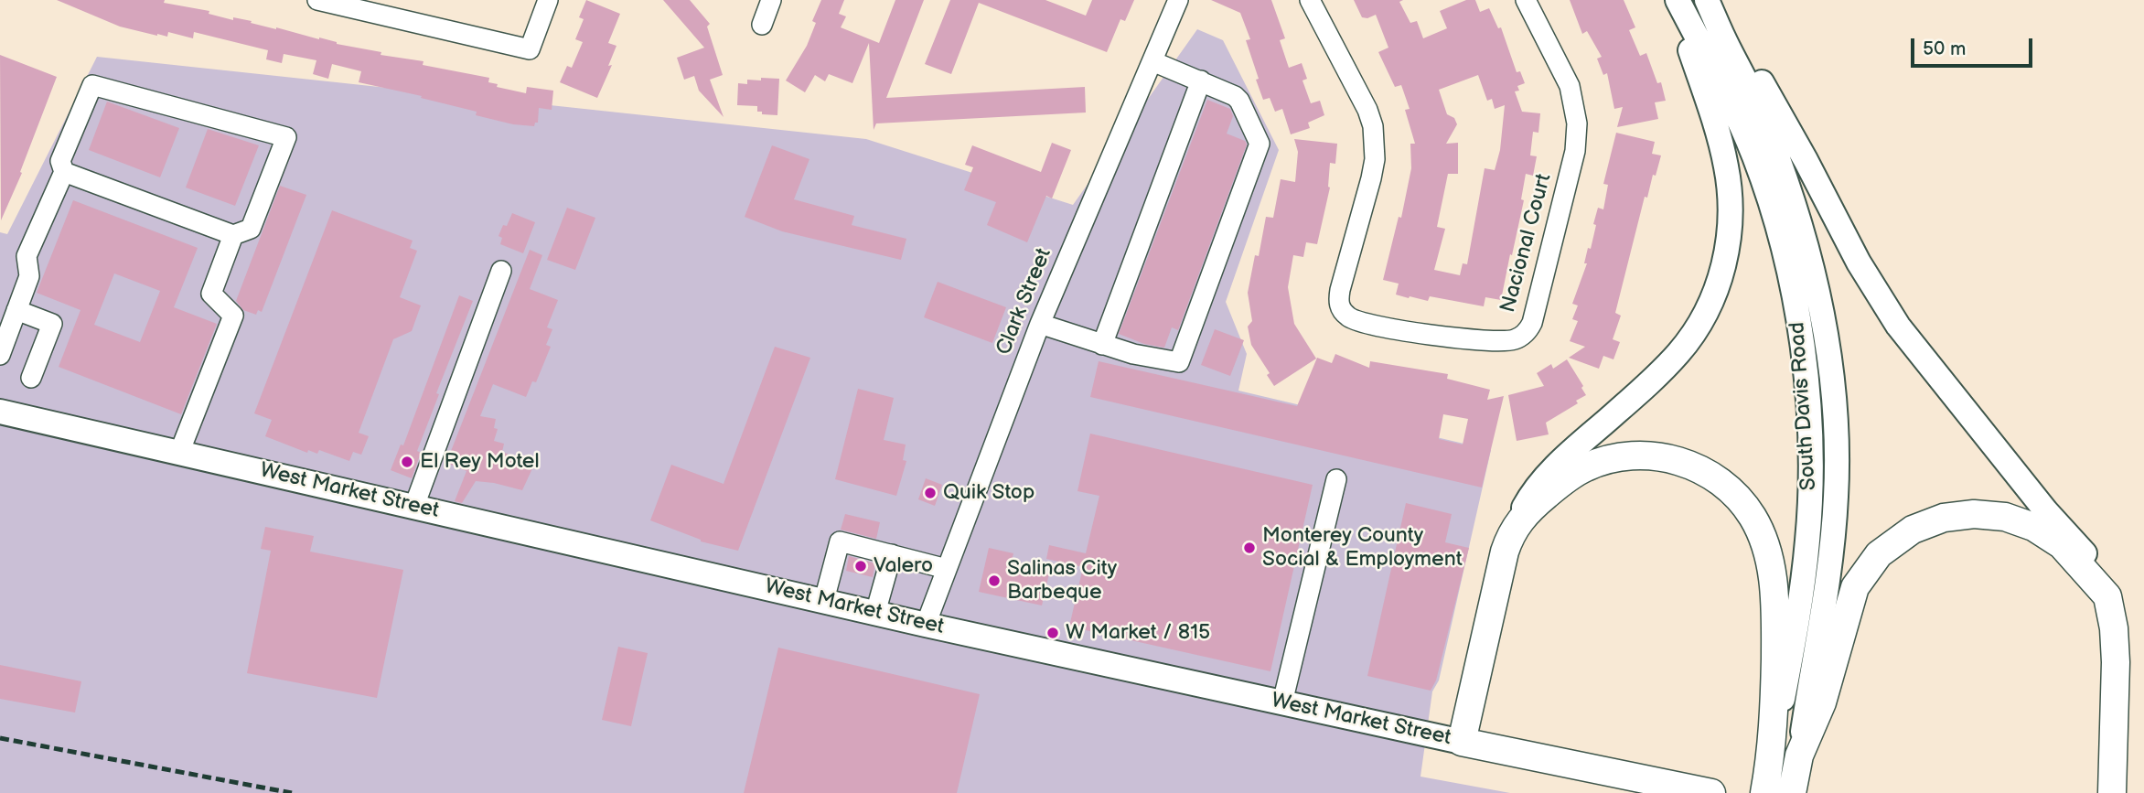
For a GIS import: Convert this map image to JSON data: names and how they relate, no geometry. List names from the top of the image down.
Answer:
{
  "streets": {
    "highway": ["South Davis Road", "West Market Street"],
    "street": ["Nacional Court", "Clark Street"]
  },
  "crossings": [
    ["Clark Street", "West Market Street"]
  ],
  "places": [
    "El Rey Motel",
    "Quik Stop",
    "Monterey County Social & Employment",
    "Valero",
    "Salinas City Barbeque",
    "W Market / 815"
  ],
  "scale_bar": "50 m"
}
